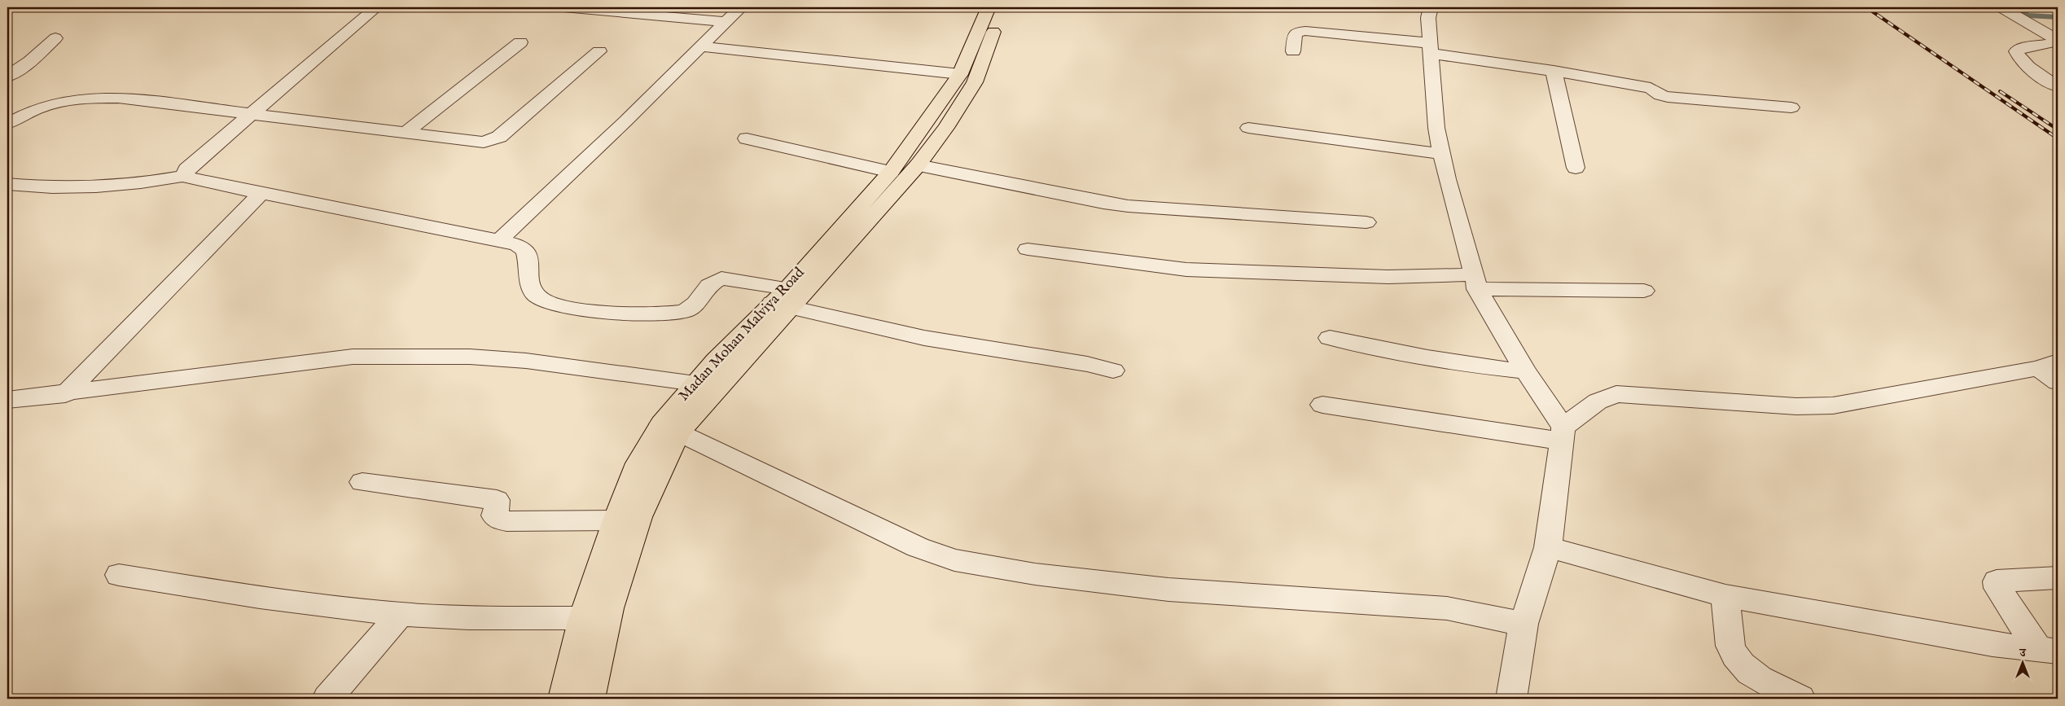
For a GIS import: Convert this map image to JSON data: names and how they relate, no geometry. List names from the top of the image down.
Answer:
{
  "streets": {
    "highway": ["Madan Mohan Malviya Road"]
  },
  "north": "top"
}
